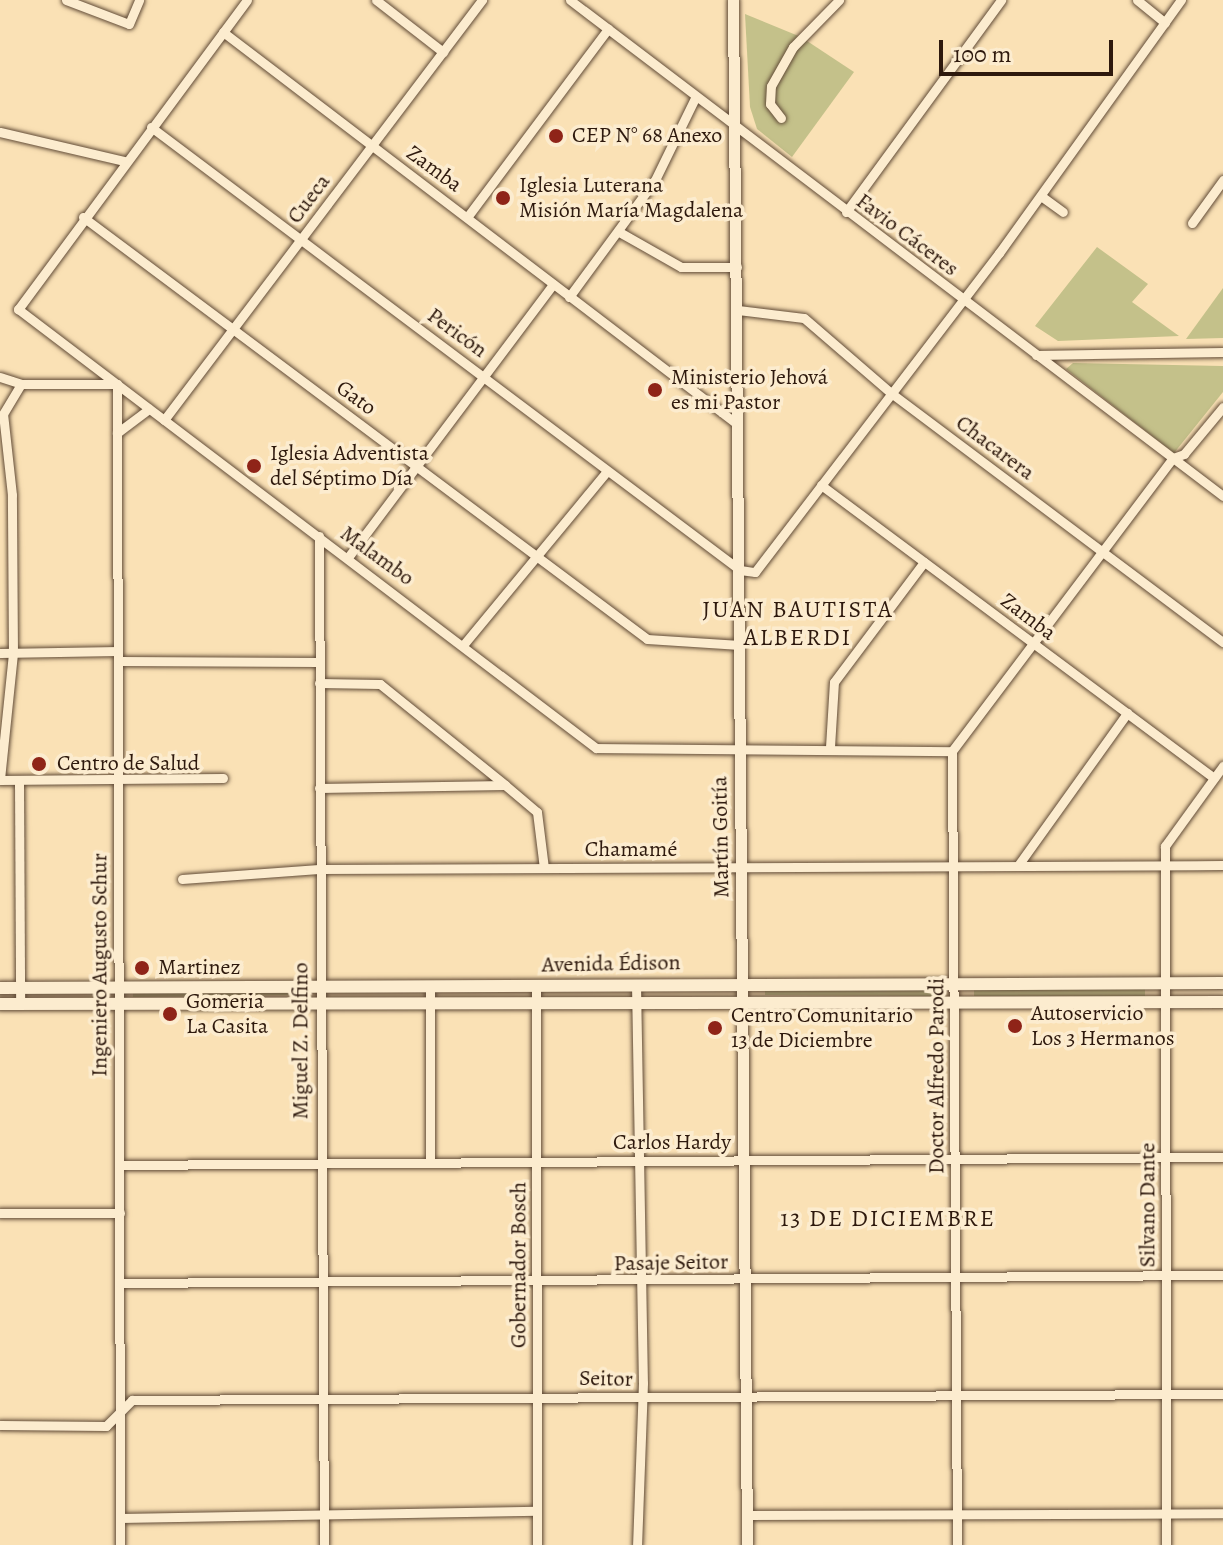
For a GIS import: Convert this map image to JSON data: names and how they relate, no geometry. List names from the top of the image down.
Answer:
{
  "streets": {
    "main road": ["Avenida Édison"],
    "street": [
      "Zamba",
      "Cueca",
      "Favio Cáceres",
      "Pericón",
      "Gato",
      "Chacarera",
      "Malambo",
      "Martín Goitía",
      "Chamamé",
      "Ingeniero Augusto Schur",
      "Miguel Z. Delfino",
      "Doctor Alfredo Parodi",
      "Carlos Hardy",
      "Silvano Dante",
      "Pasaje Seitor",
      "Gobernador Bosch",
      "Seitor"
    ]
  },
  "crossings": [
    ["Zamba", "Cueca"],
    ["Zamba", "Martín Goitía"],
    ["Zamba", "Silvano Dante"],
    ["Cueca", "Pericón"],
    ["Cueca", "Gato"],
    ["Cueca", "Malambo"],
    ["Favio Cáceres", "Martín Goitía"],
    ["Pericón", "Martín Goitía"],
    ["Gato", "Malambo"],
    ["Gato", "Martín Goitía"],
    ["Chacarera", "Martín Goitía"],
    ["Malambo", "Martín Goitía"],
    ["Malambo", "Ingeniero Augusto Schur"],
    ["Malambo", "Miguel Z. Delfino"],
    ["Malambo", "Doctor Alfredo Parodi"],
    ["Martín Goitía", "Chamamé"],
    ["Martín Goitía", "Avenida Édison"],
    ["Martín Goitía", "Carlos Hardy"],
    ["Martín Goitía", "Pasaje Seitor"],
    ["Martín Goitía", "Seitor"],
    ["Chamamé", "Miguel Z. Delfino"],
    ["Chamamé", "Doctor Alfredo Parodi"],
    ["Chamamé", "Silvano Dante"],
    ["Avenida Édison", "Ingeniero Augusto Schur"],
    ["Avenida Édison", "Miguel Z. Delfino"],
    ["Avenida Édison", "Doctor Alfredo Parodi"],
    ["Avenida Édison", "Silvano Dante"],
    ["Avenida Édison", "Gobernador Bosch"],
    ["Ingeniero Augusto Schur", "Carlos Hardy"],
    ["Ingeniero Augusto Schur", "Pasaje Seitor"],
    ["Ingeniero Augusto Schur", "Seitor"],
    ["Miguel Z. Delfino", "Carlos Hardy"],
    ["Miguel Z. Delfino", "Pasaje Seitor"],
    ["Miguel Z. Delfino", "Seitor"],
    ["Doctor Alfredo Parodi", "Carlos Hardy"],
    ["Doctor Alfredo Parodi", "Pasaje Seitor"],
    ["Doctor Alfredo Parodi", "Seitor"],
    ["Carlos Hardy", "Silvano Dante"],
    ["Carlos Hardy", "Gobernador Bosch"],
    ["Silvano Dante", "Pasaje Seitor"],
    ["Silvano Dante", "Seitor"],
    ["Pasaje Seitor", "Gobernador Bosch"],
    ["Gobernador Bosch", "Seitor"]
  ],
  "districts": ["JUAN BAUTISTA ALBERDI", "13 DE DICIEMBRE"],
  "places": [
    "CEP N° 68 Anexo",
    "Iglesia Luterana Misión María Magdalena",
    "Ministerio Jehová es mi Pastor",
    "Iglesia Adventista del Séptimo Día",
    "Centro de Salud",
    "Martinez",
    "Gomeria La Casita",
    "Autoservicio Los 3 Hermanos",
    "Centro Comunitario 13 de Diciembre"
  ],
  "scale_bar": "100 m"
}
